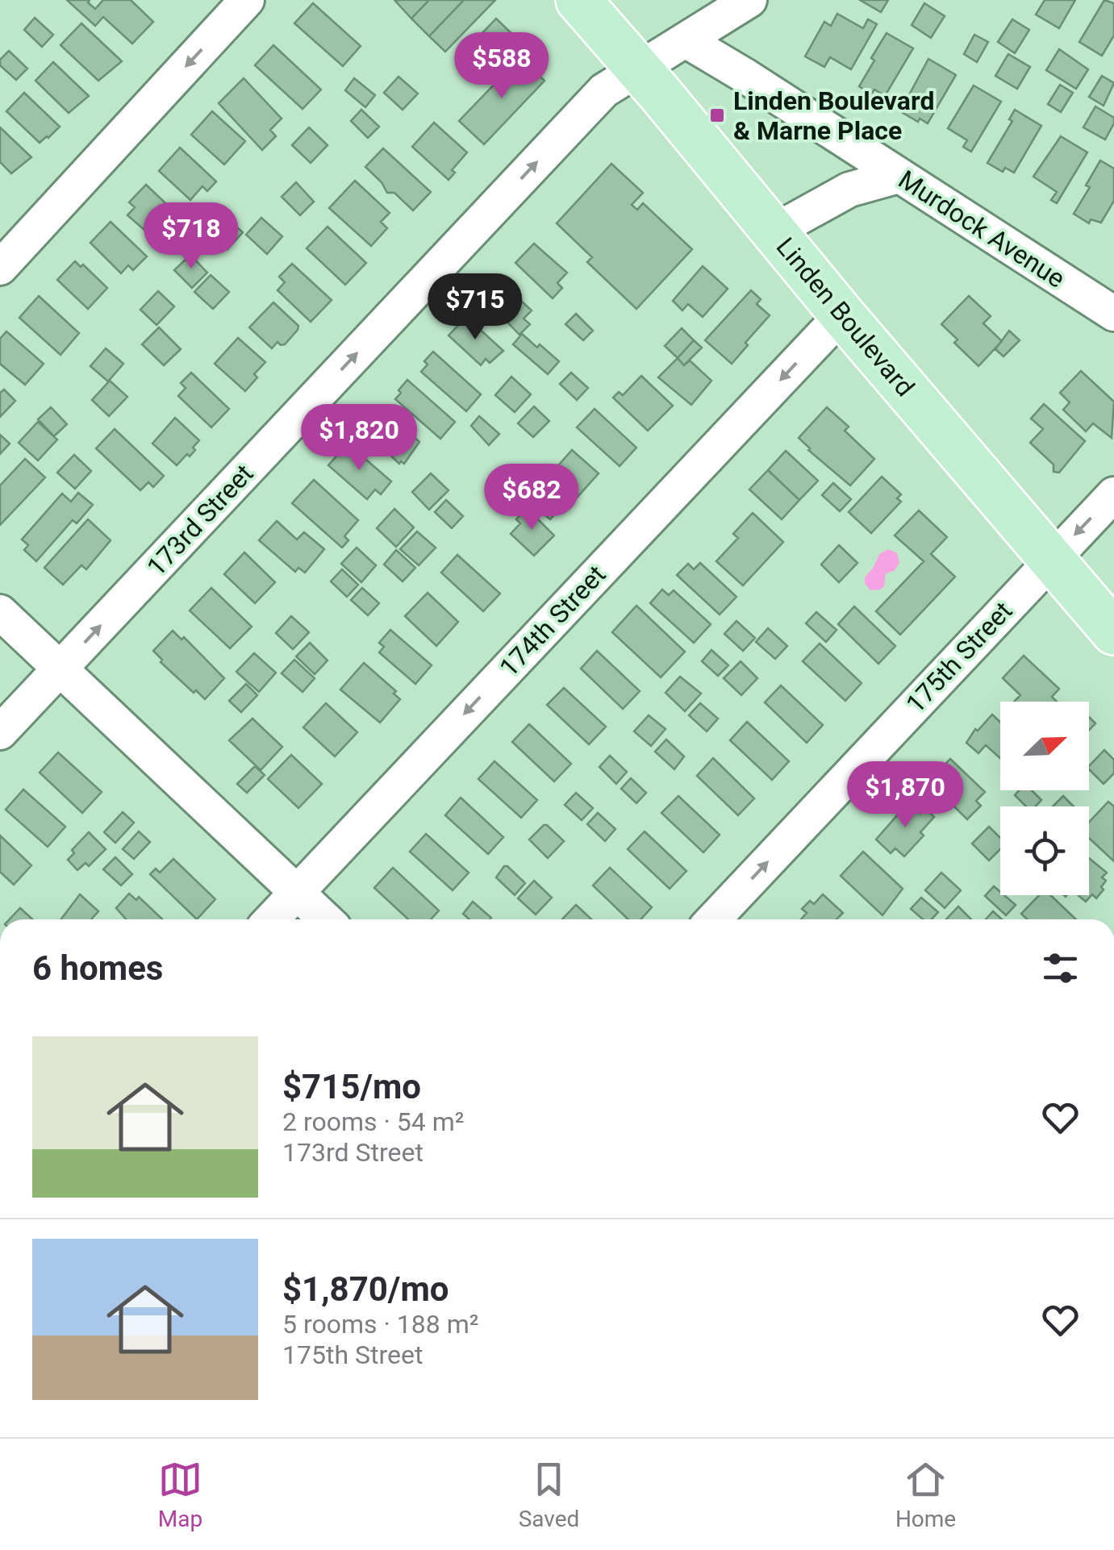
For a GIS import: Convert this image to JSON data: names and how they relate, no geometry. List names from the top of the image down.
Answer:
{
  "streets": {
    "main road": ["Linden Boulevard"],
    "street": [
      "Murdock Avenue",
      "173rd Street",
      "174th Street",
      "175th Street"
    ]
  },
  "crossings": [
    ["Murdock Avenue", "173rd Street"],
    ["Linden Boulevard", "173rd Street"],
    ["Linden Boulevard", "174th Street"],
    ["Linden Boulevard", "175th Street"]
  ],
  "one_way": ["173rd Street", "174th Street"],
  "places": {
    "transit": ["Linden Boulevard & Marne Place"]
  },
  "north": "top right",
  "page": {
    "price": [
      "$588",
      "$718",
      "$715",
      "$1,820",
      "$682",
      "$1,870"
    ],
    "heading": "6 homes",
    "list": [
      {
        "name": "$715/mo",
        "note": "2 rooms · 54 m² · 173rd Street"
      },
      {
        "name": "$1,870/mo",
        "note": "5 rooms · 188 m² · 175th Street"
      }
    ],
    "tabs": ["Map", "Saved", "Home"]
  }
}
